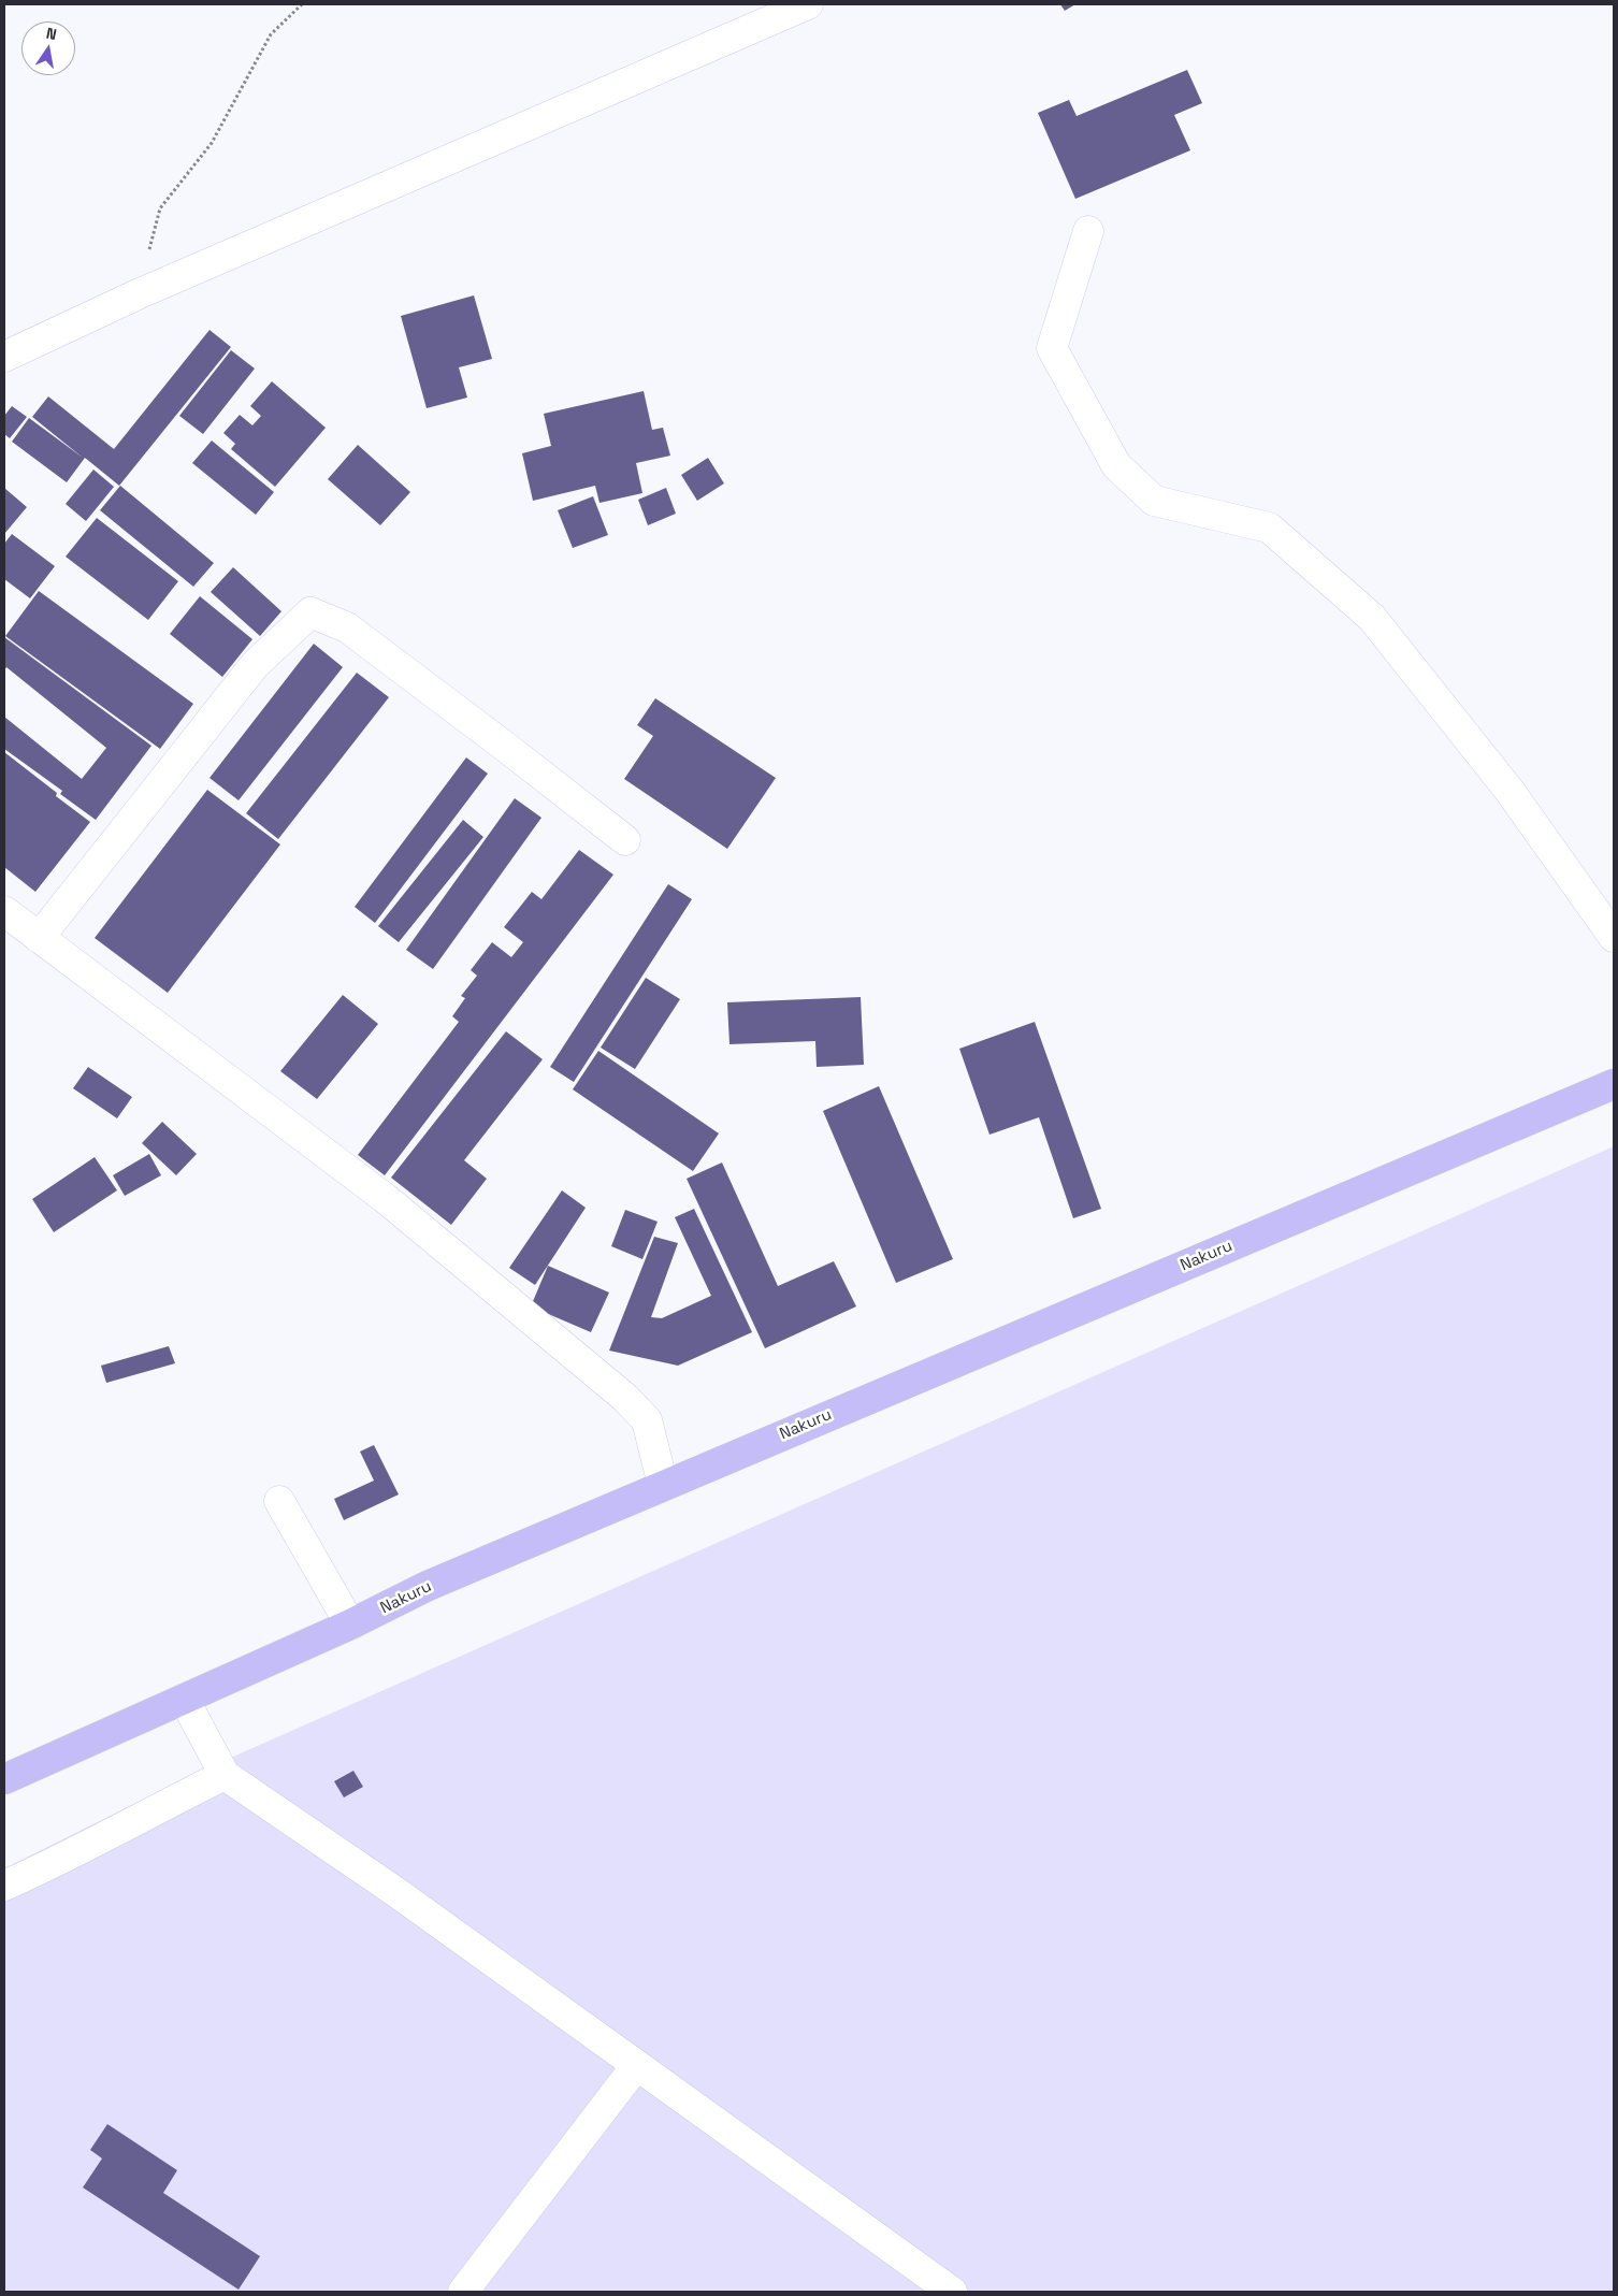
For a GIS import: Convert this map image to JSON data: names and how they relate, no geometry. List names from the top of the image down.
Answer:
{
  "streets": {
    "main road": ["Nakuru"]
  },
  "north": "top"
}
